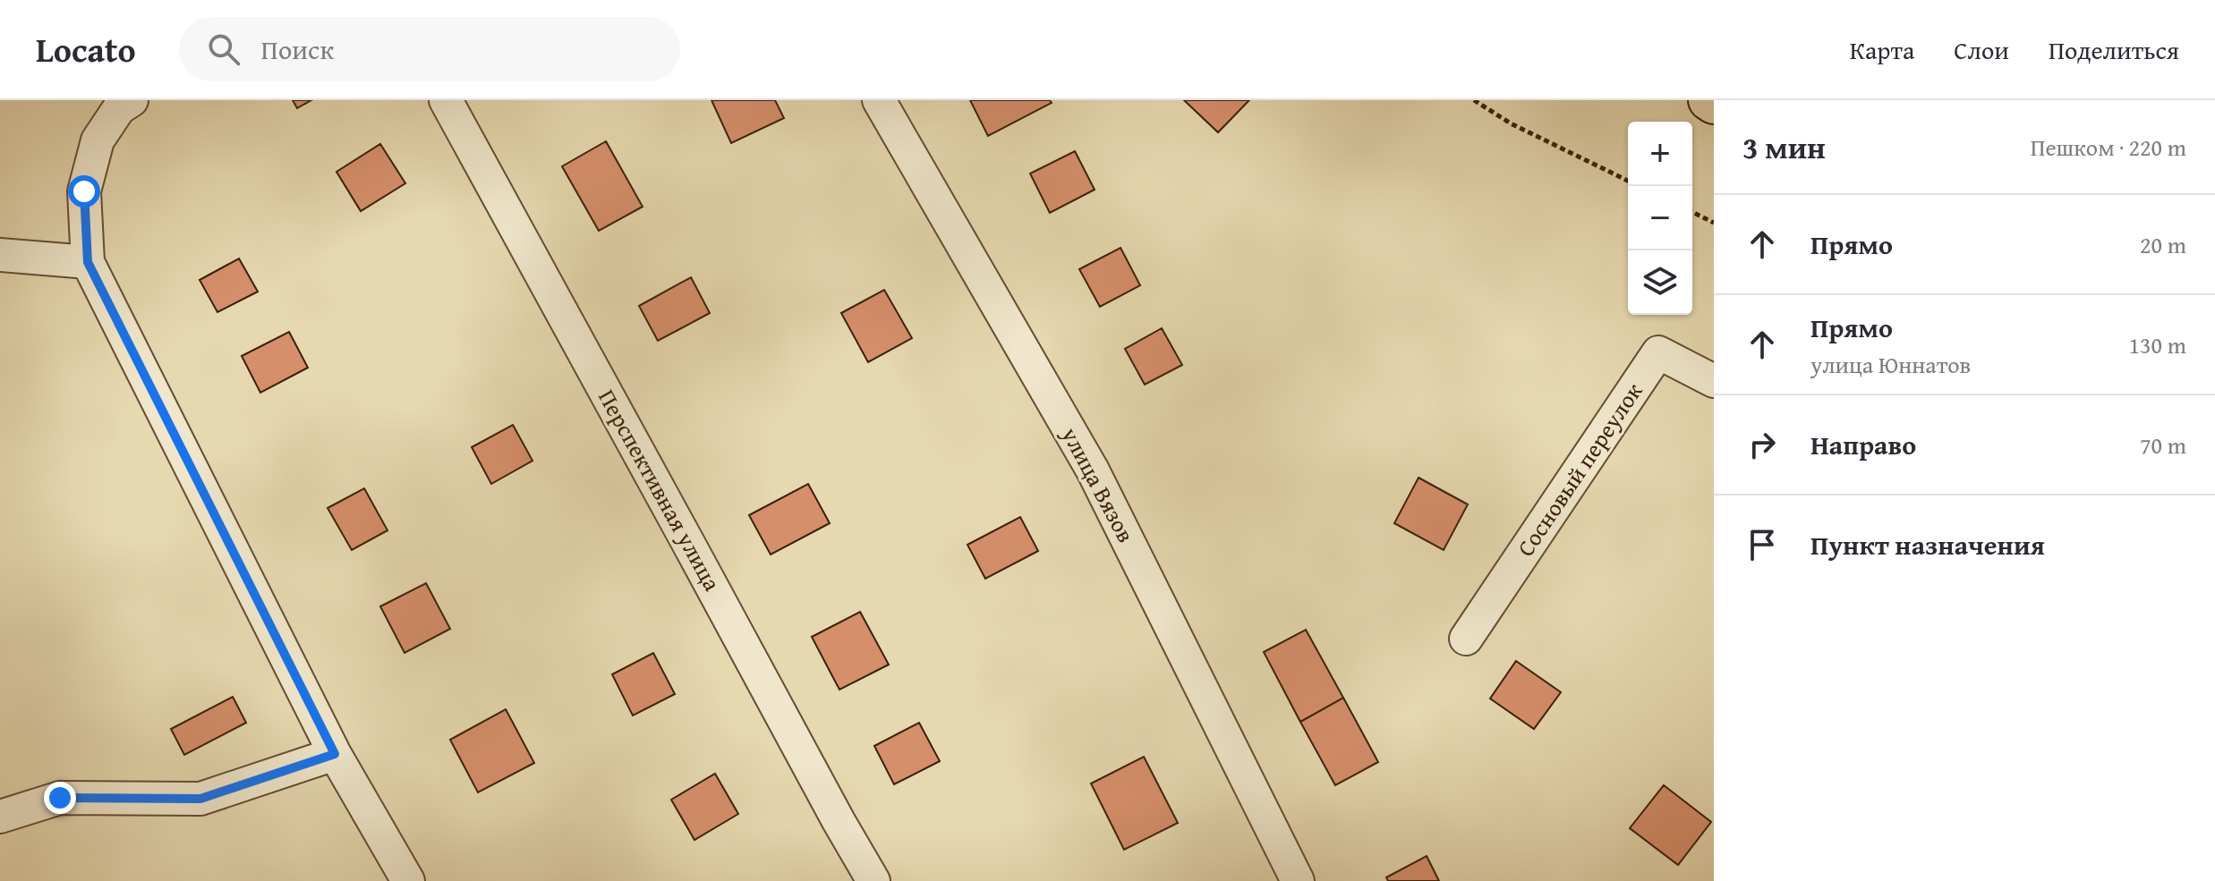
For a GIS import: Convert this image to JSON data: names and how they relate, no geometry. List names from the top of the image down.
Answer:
{
  "streets": {
    "street": ["Сосновый переулок", "улица Вязов", "Перспективная улица"]
  },
  "page": {
    "header": "Locato",
    "search": "Поиск",
    "nav": ["Карта", "Слои", "Поделиться"],
    "heading": ["3 мин", "Пешком · 220 m"],
    "map_buttons": ["+", "−"],
    "list": [
      ["Прямо", "20 m"],
      ["Прямо", "улица Юннатов", "130 m"],
      ["Направо", "70 m"],
      "Пункт назначения"
    ]
  }
}
